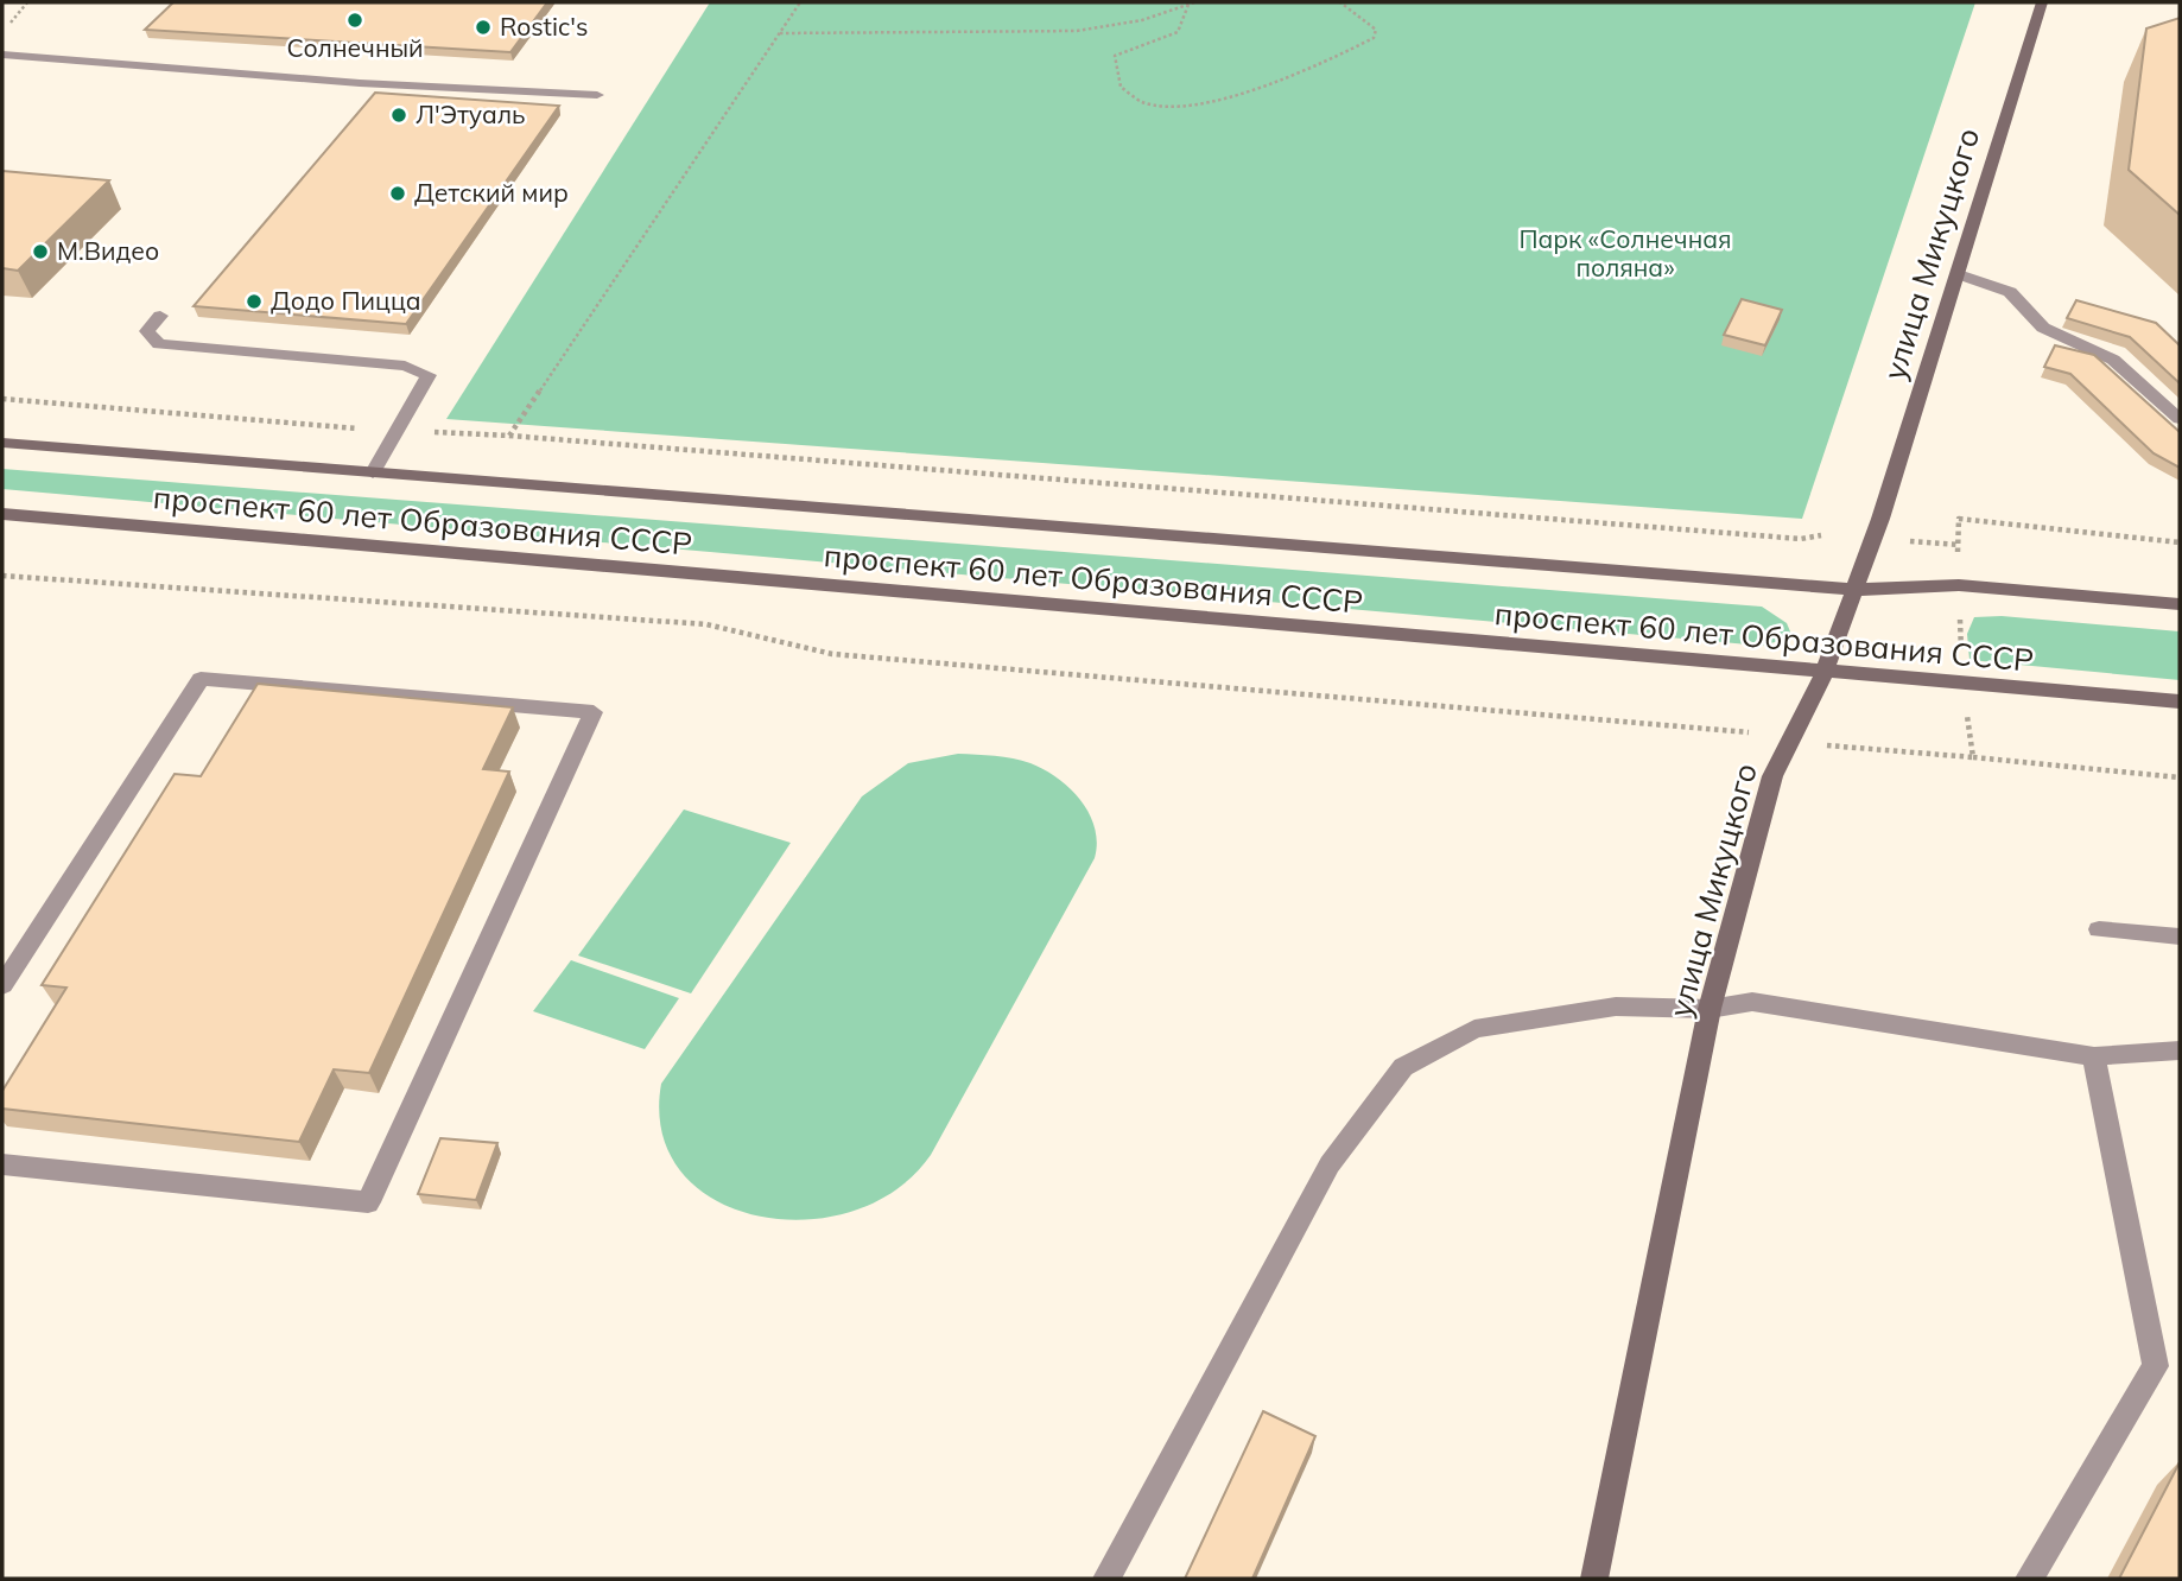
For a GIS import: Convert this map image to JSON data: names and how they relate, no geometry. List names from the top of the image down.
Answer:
{
  "streets": {
    "main road": ["улица Микуцкого", "проспект 60 лет Образования СССР"]
  },
  "crossings": [
    ["улица Микуцкого", "проспект 60 лет Образования СССР"]
  ],
  "parks": ["Парк «Солнечная поляна»"],
  "places": [
    "Солнечный",
    "Rostic's",
    "Л'Этуаль",
    "Детский мир",
    "М.Видео",
    "Додо Пицца"
  ]
}
